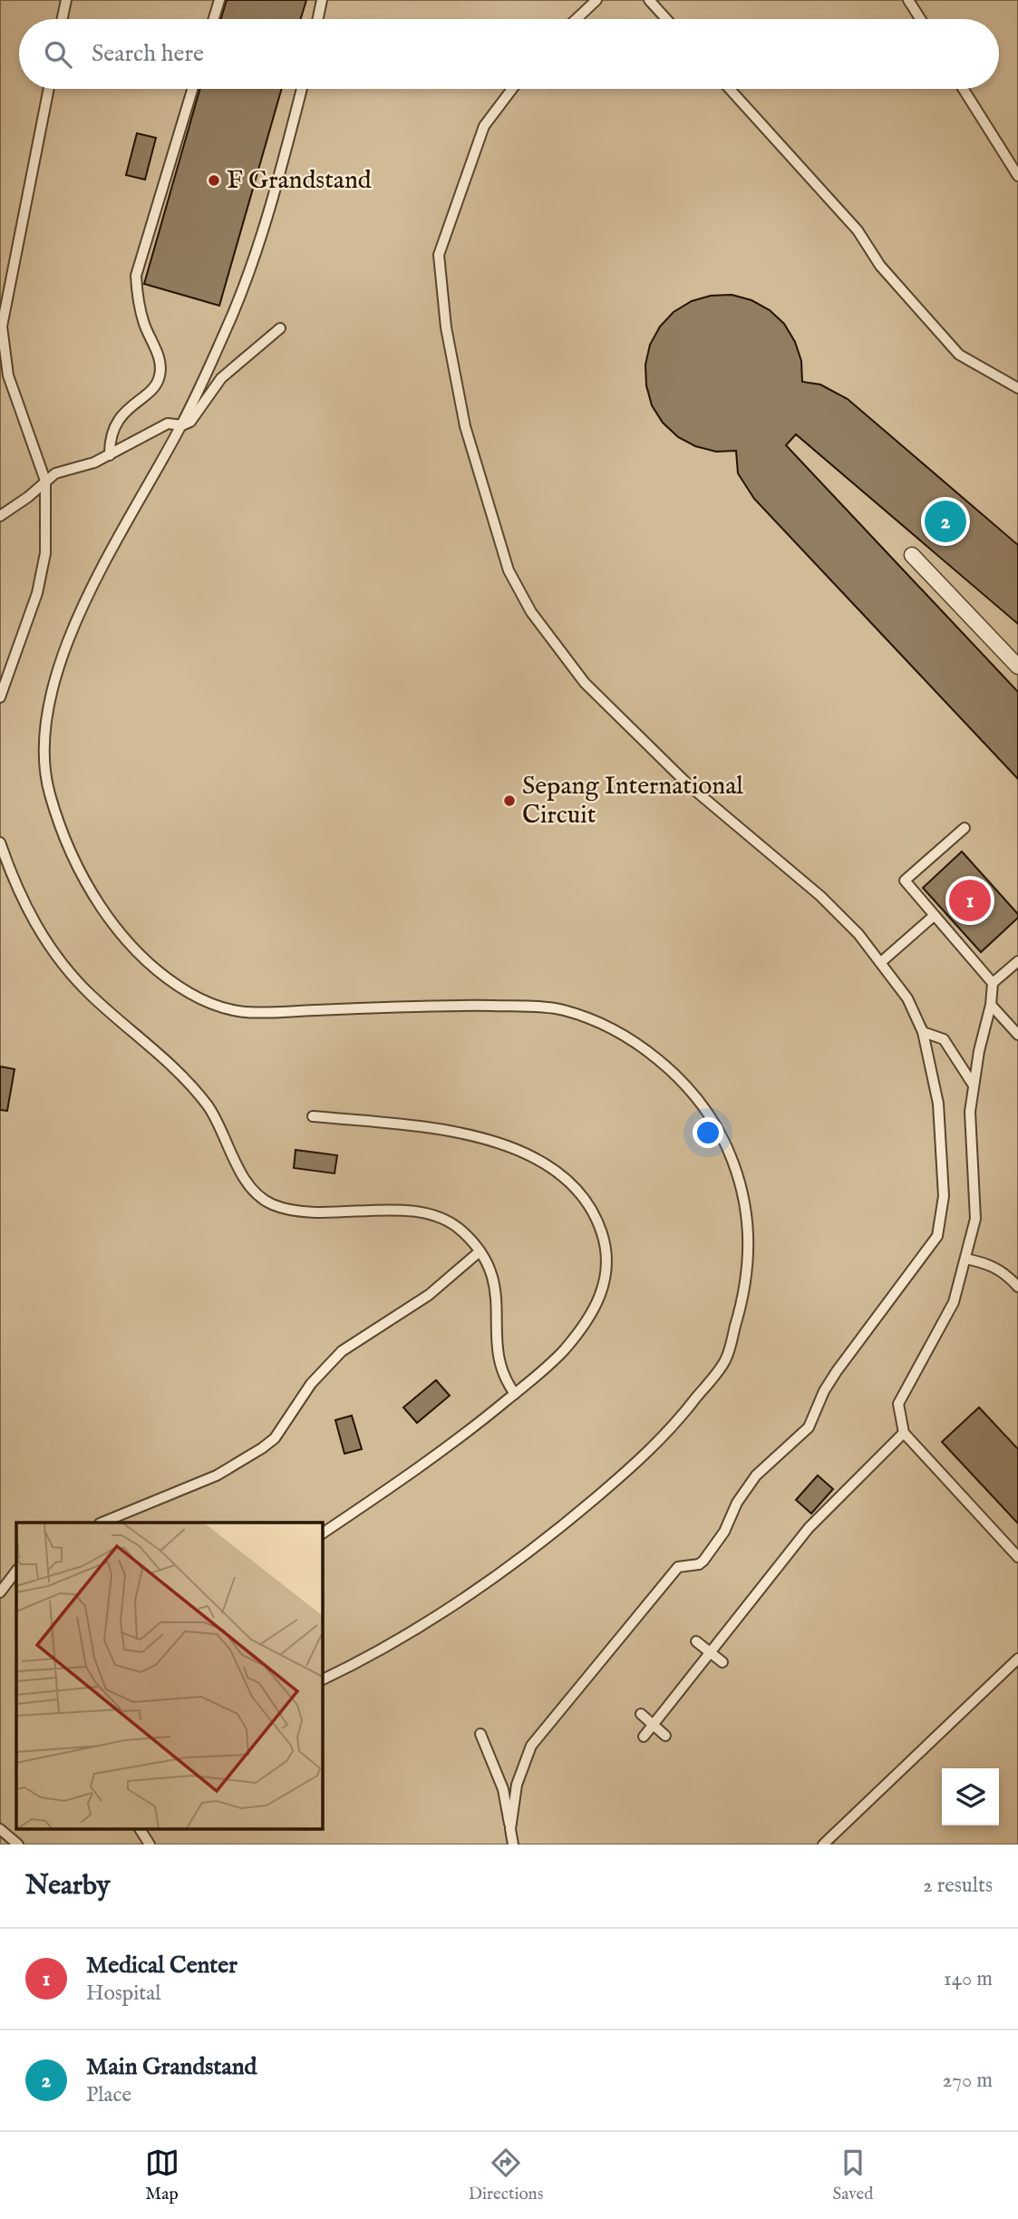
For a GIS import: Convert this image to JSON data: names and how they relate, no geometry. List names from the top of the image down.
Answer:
{
  "places": ["F Grandstand", "Sepang International Circuit"],
  "page": {
    "search": "Search here",
    "pins": ["2", "1"],
    "heading": ["Nearby", "2 results"],
    "list": [
      {
        "mark": "1",
        "name": "Medical Center",
        "note": "Hospital",
        "value": "140 m"
      },
      {
        "mark": "2",
        "name": "Main Grandstand",
        "note": "Place",
        "value": "270 m"
      }
    ],
    "nav": ["Map", "Directions", "Saved"]
  }
}
